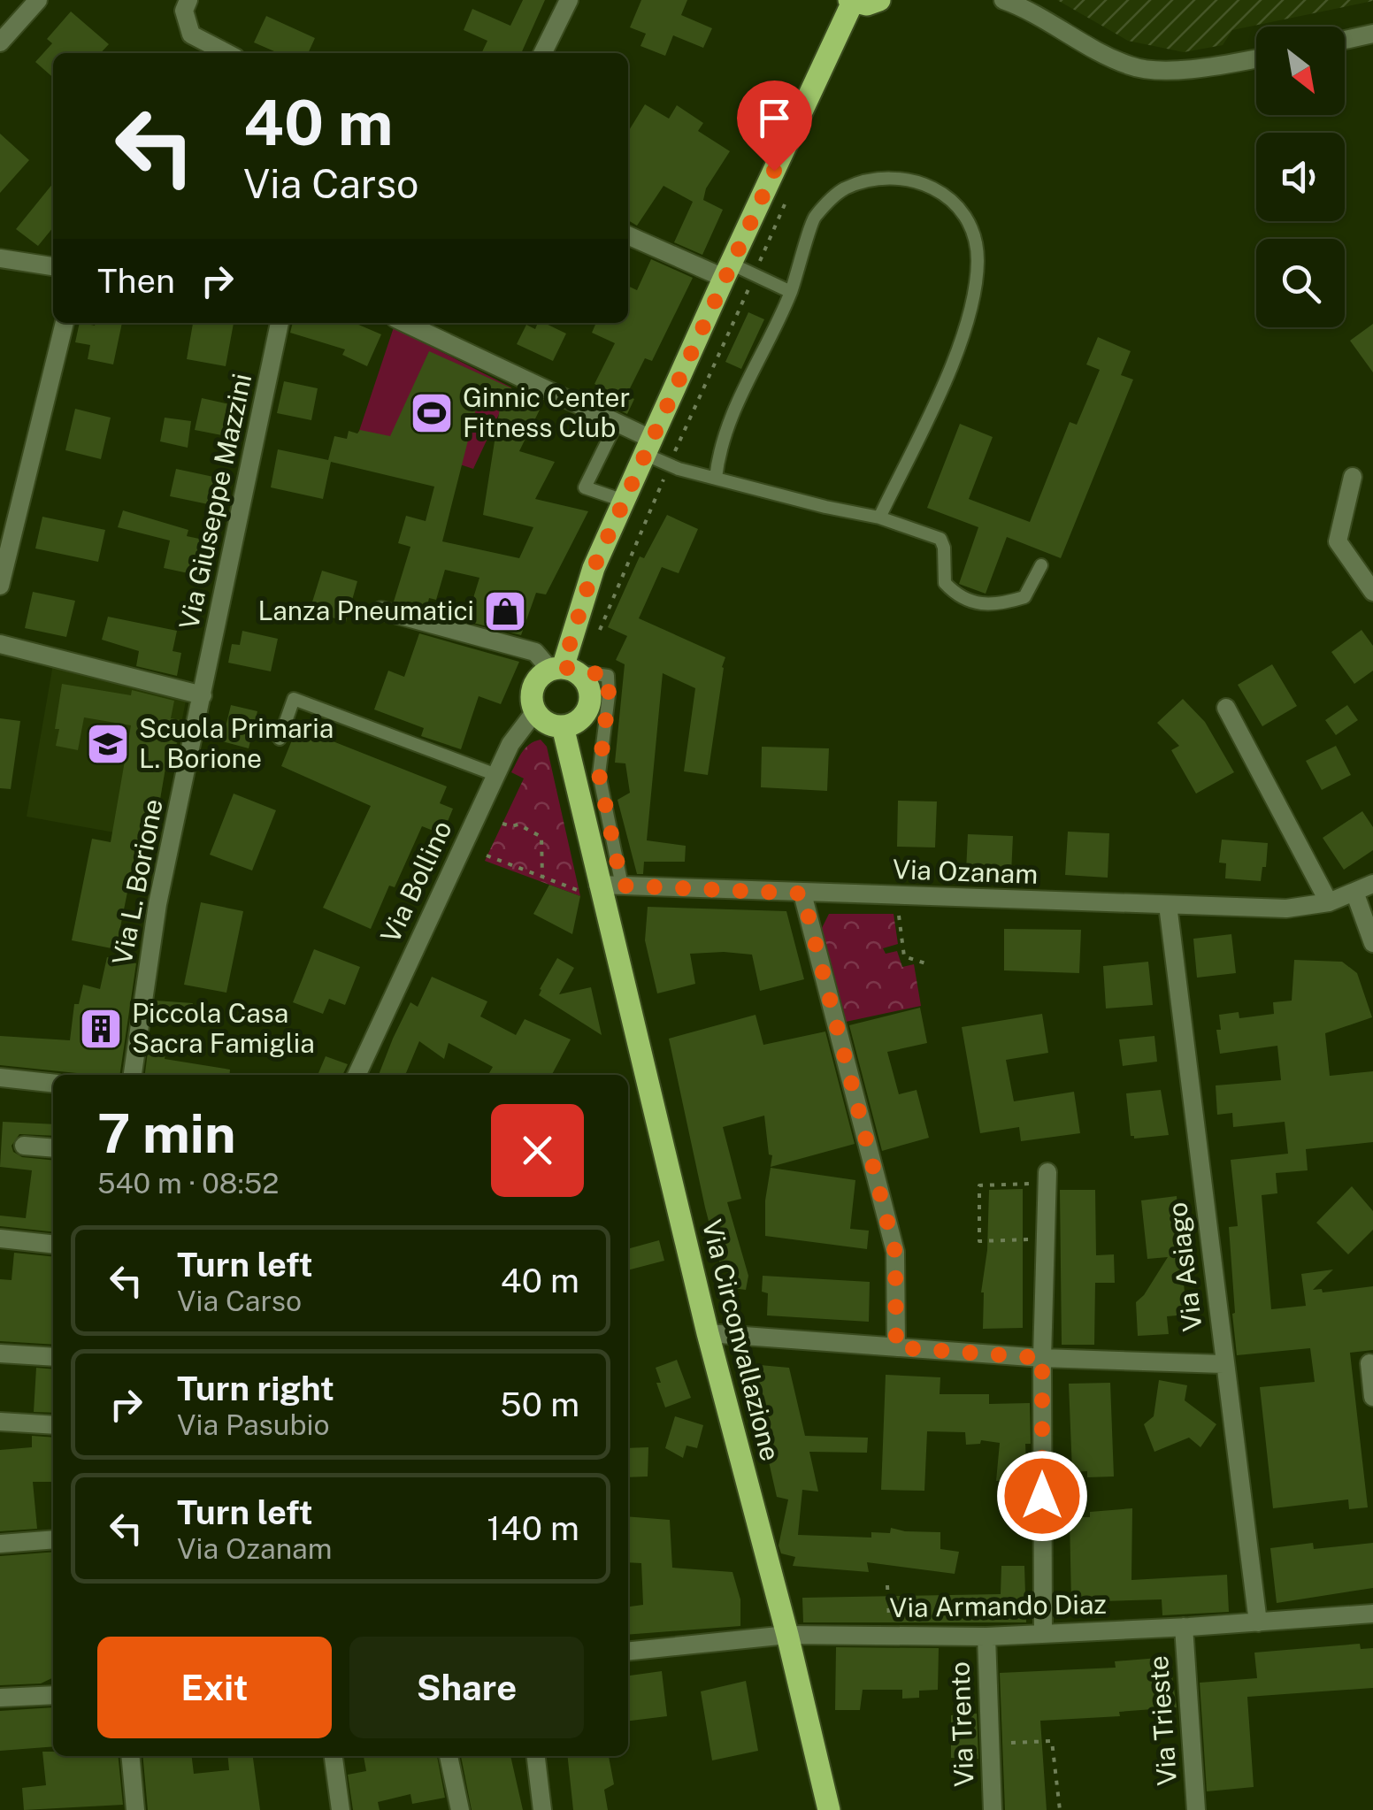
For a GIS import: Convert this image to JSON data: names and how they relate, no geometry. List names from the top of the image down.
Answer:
{
  "streets": {
    "main road": ["Via Circonvallazione"],
    "street": [
      "Via Giuseppe Mazzini",
      "Via Ozanam",
      "Via L. Borione",
      "Via Bollino",
      "Via Asiago",
      "Via Armando Diaz",
      "Via Trieste",
      "Via Trento"
    ]
  },
  "crossings": [
    ["Via Giuseppe Mazzini", "Via L. Borione"],
    ["Via Ozanam", "Via Asiago"],
    ["Via Ozanam", "Via Circonvallazione"],
    ["Via Bollino", "Via Circonvallazione"],
    ["Via Asiago", "Via Armando Diaz"],
    ["Via Circonvallazione", "Via Armando Diaz"],
    ["Via Armando Diaz", "Via Trieste"],
    ["Via Armando Diaz", "Via Trento"]
  ],
  "places": {
    "sports": ["Ginnic Center Fitness Club"],
    "shop": ["Lanza Pneumatici"],
    "school or university": ["Scuola Primaria L. Borione"],
    "building": ["Piccola Casa Sacra Famiglia"]
  },
  "north": "bottom right",
  "page": {
    "turn": ["40 m", "Via Carso"],
    "then": "Then",
    "heading": ["7 min", "540 m · 08:52"],
    "list": [
      {
        "name": "Turn left",
        "note": "Via Carso",
        "value": "40 m"
      },
      {
        "name": "Turn right",
        "note": "Via Pasubio",
        "value": "50 m"
      },
      {
        "name": "Turn left",
        "note": "Via Ozanam",
        "value": "140 m"
      }
    ],
    "buttons": ["Exit", "Share"]
  }
}
